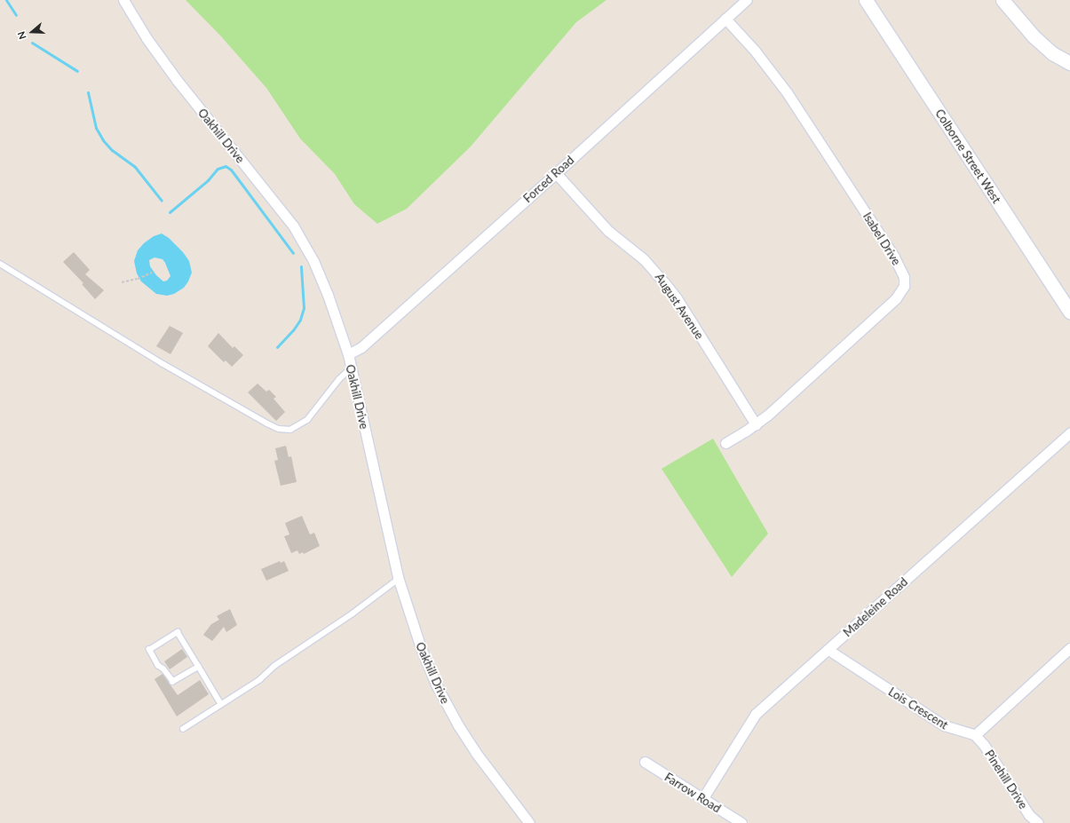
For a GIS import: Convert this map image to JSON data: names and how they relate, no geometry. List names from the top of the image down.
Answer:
{
  "streets": {
    "main road": ["Colborne Street West"],
    "street": [
      "Oakhill Drive",
      "Forced Road",
      "Isabel Drive",
      "August Avenue",
      "Madeleine Road",
      "Lois Crescent",
      "Pinehill Drive",
      "Farrow Road"
    ]
  },
  "crossings": [
    ["Oakhill Drive", "Forced Road"],
    ["Forced Road", "Isabel Drive"],
    ["Forced Road", "August Avenue"],
    ["Isabel Drive", "August Avenue"],
    ["Madeleine Road", "Lois Crescent"],
    ["Madeleine Road", "Farrow Road"],
    ["Lois Crescent", "Pinehill Drive"]
  ],
  "north": "left"
}
